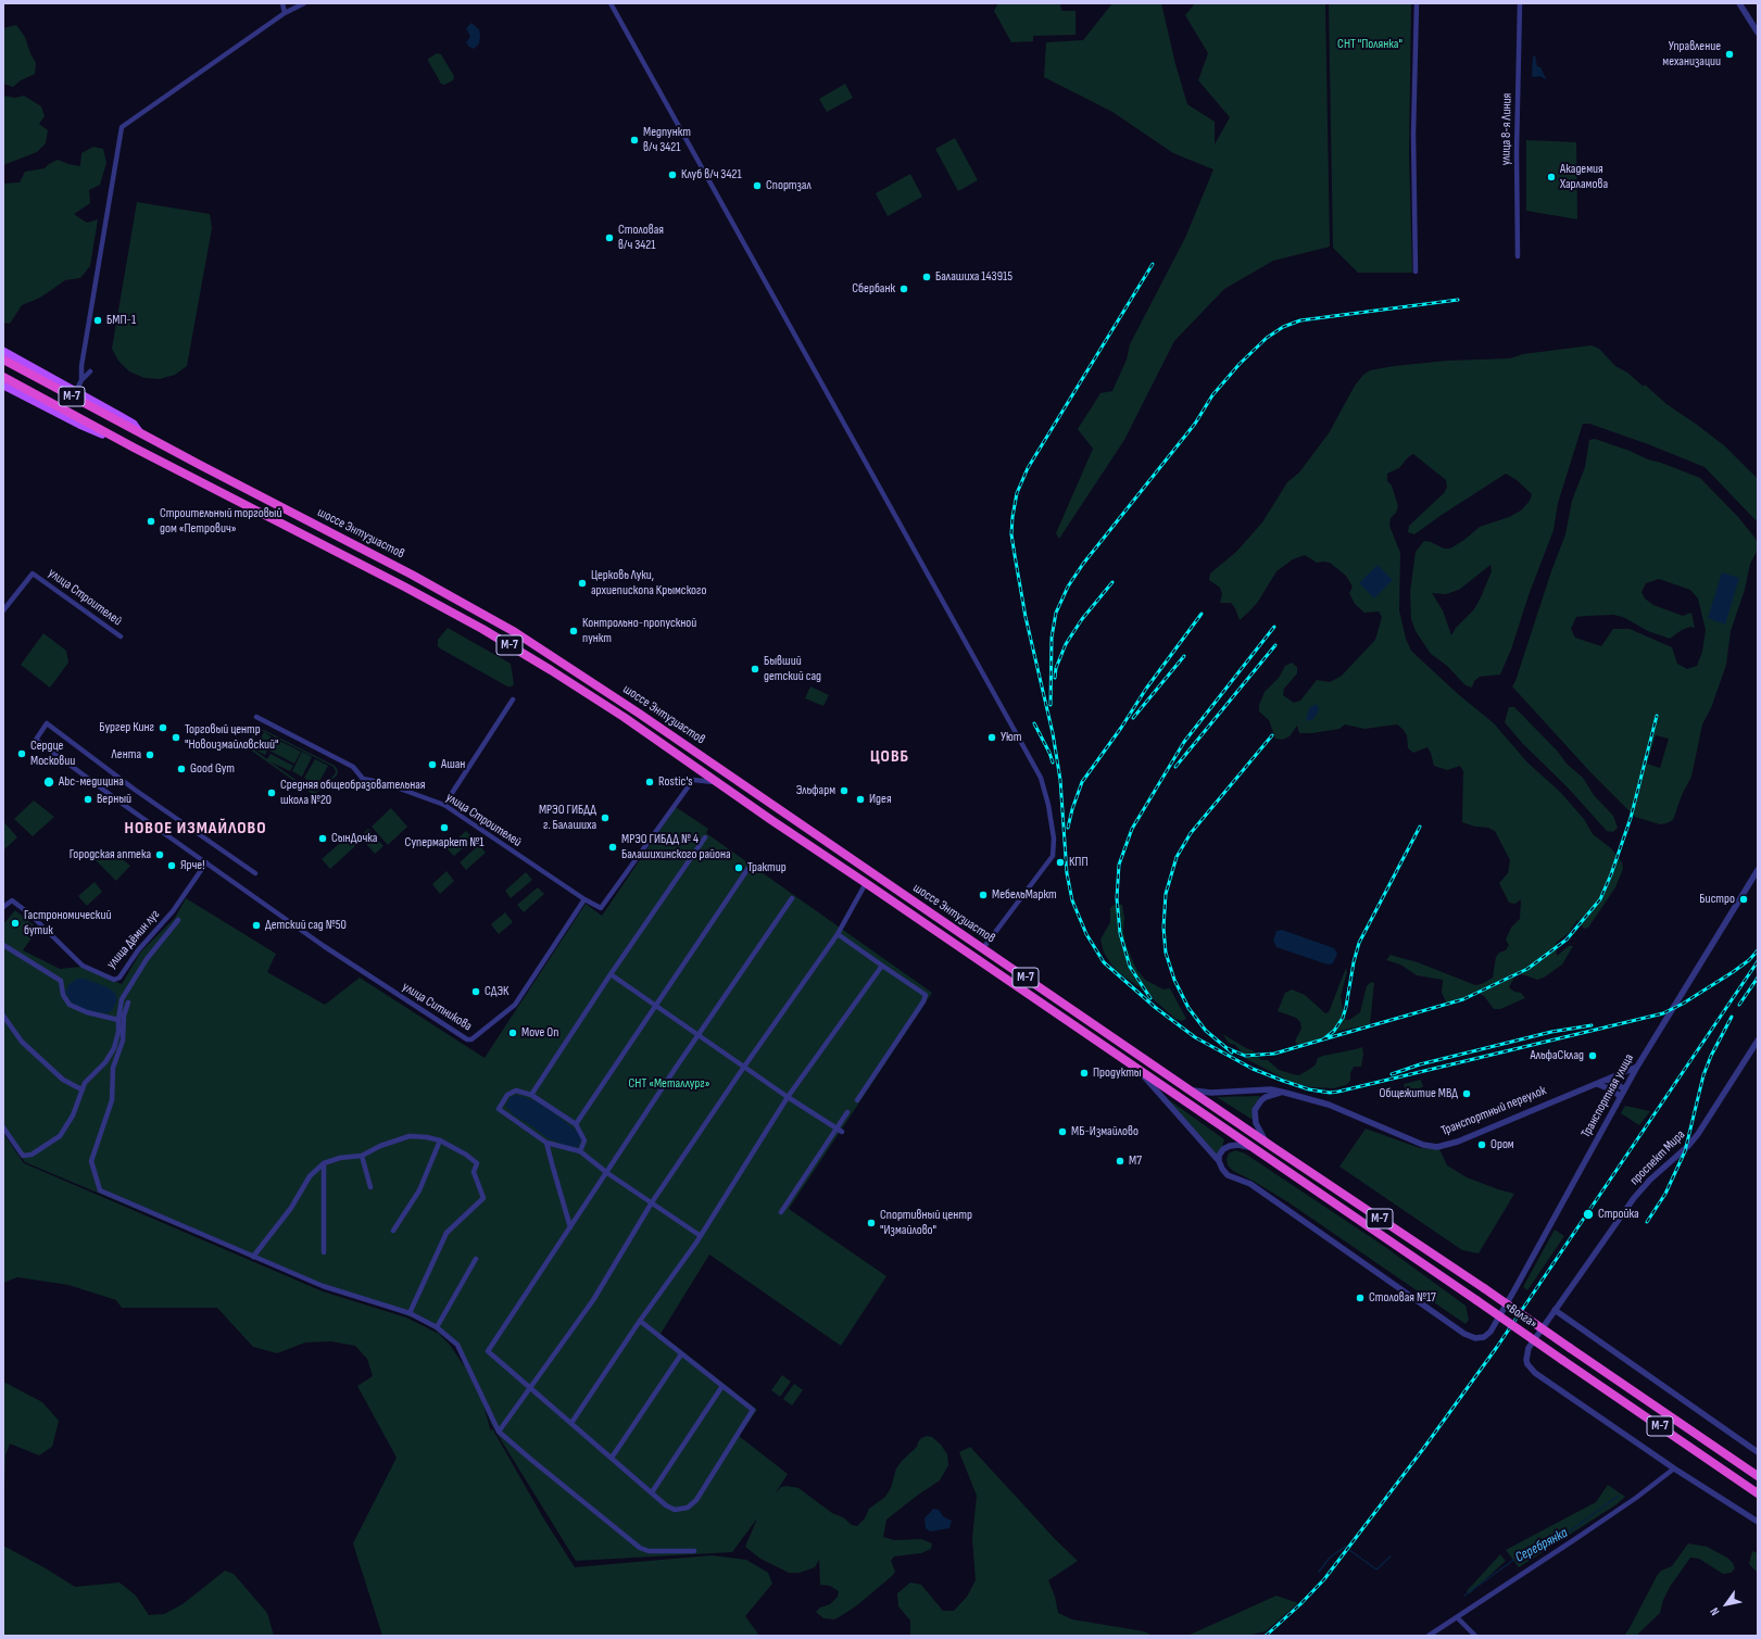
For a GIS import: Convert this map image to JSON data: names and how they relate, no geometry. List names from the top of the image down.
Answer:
{
  "streets": {
    "highway": ["М-7", "шоссе Энтузиастов", "«Волга»"],
    "street": [
      "улица 8-я Линия",
      "улица Строителей",
      "улица Дёмин луг",
      "улица Ситникова",
      "Транспортная улица",
      "Транспортный переулок",
      "проспект Мира"
    ]
  },
  "crossings": [
    ["шоссе Энтузиастов", "улица Строителей"],
    ["шоссе Энтузиастов", "Транспортный переулок"],
    ["шоссе Энтузиастов", "«Волга»"],
    ["улица Строителей", "улица Ситникова"],
    ["улица Дёмин луг", "улица Ситникова"],
    ["Транспортная улица", "Транспортный переулок"]
  ],
  "districts": ["ЦОВБ", "НОВОЕ ИЗМАЙЛОВО"],
  "water": ["Серебрянка"],
  "parks": ["СНТ \"Полянка\"", "СНТ «Металлург»"],
  "places": [
    "Управление механизации",
    "Медпункт в/ч 3421",
    "Клуб в/ч 3421",
    "Академия Харламова",
    "Спортзал",
    "Столовая в/ч 3421",
    "Балашиха 143915",
    "Сбербанк",
    "БМП-1",
    "Строительный торговый дом «Петрович»",
    "Церковь Луки, архиепископа Крымского",
    "Контрольно-пропускной пункт",
    "Бывший детский сад",
    "Бургер Кинг",
    "Торговый центр \"Новоизмайловский\"",
    "Уют",
    "Сердце Московии",
    "Лента",
    "Ашан",
    "Good Gym",
    "Abc-медицина",
    "Rostic's",
    "Эльфарм",
    "Средняя общеобразовательная школа №20",
    "Верный",
    "Идея",
    "МРЭО ГИБДД г. Балашиха",
    "Супермаркет №1",
    "СынДочка",
    "МРЭО ГИБДД № 4 Балашихинского района",
    "Городская аптека",
    "КПП",
    "Ярче!",
    "Трактир",
    "МебельМаркт",
    "Бистро",
    "Гастрономический бутик",
    "Детский сад №50",
    "СДЭК",
    "Move On",
    "АльфаСклад",
    "Продукты",
    "Общежитие МВД",
    "МБ-Измайлово",
    "Ором",
    "М7",
    "Стройка",
    "Спортивный центр \"Измайлово\"",
    "Столовая №17"
  ],
  "north": "bottom left"
}
